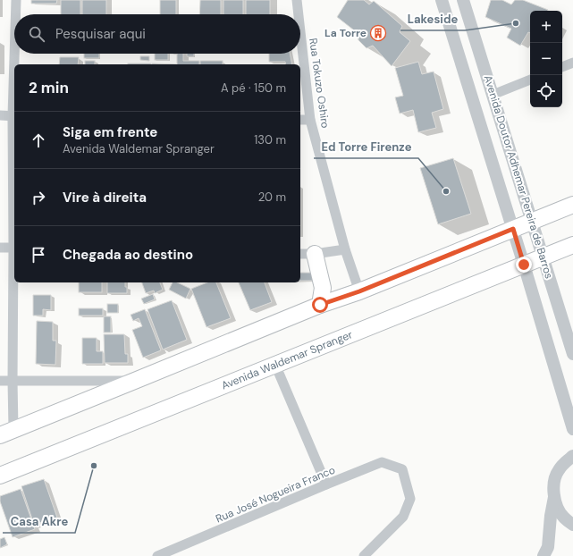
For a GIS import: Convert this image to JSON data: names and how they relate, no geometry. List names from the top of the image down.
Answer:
{
  "streets": {
    "main road": ["Avenida Waldemar Spranger"],
    "street": ["Rua Tokuzo Oshiro", "Avenida Doutor Adhemar Pereira de Barros", "Rua José Nogueira Franco"]
  },
  "crossings": [
    ["Avenida Doutor Adhemar Pereira de Barros", "Avenida Waldemar Spranger"]
  ],
  "places": {
    "other": ["Lakeside", "Ed Torre Firenze", "Casa Akre"],
    "building": ["La Torre"]
  },
  "page": {
    "map_buttons": ["+", "−"],
    "search": "Pesquisar aqui",
    "heading": ["2 min", "A pé · 150 m"],
    "list": [
      ["Siga em frente", "Avenida Waldemar Spranger", "130 m"],
      ["Vire à direita", "20 m"],
      "Chegada ao destino"
    ]
  }
}
